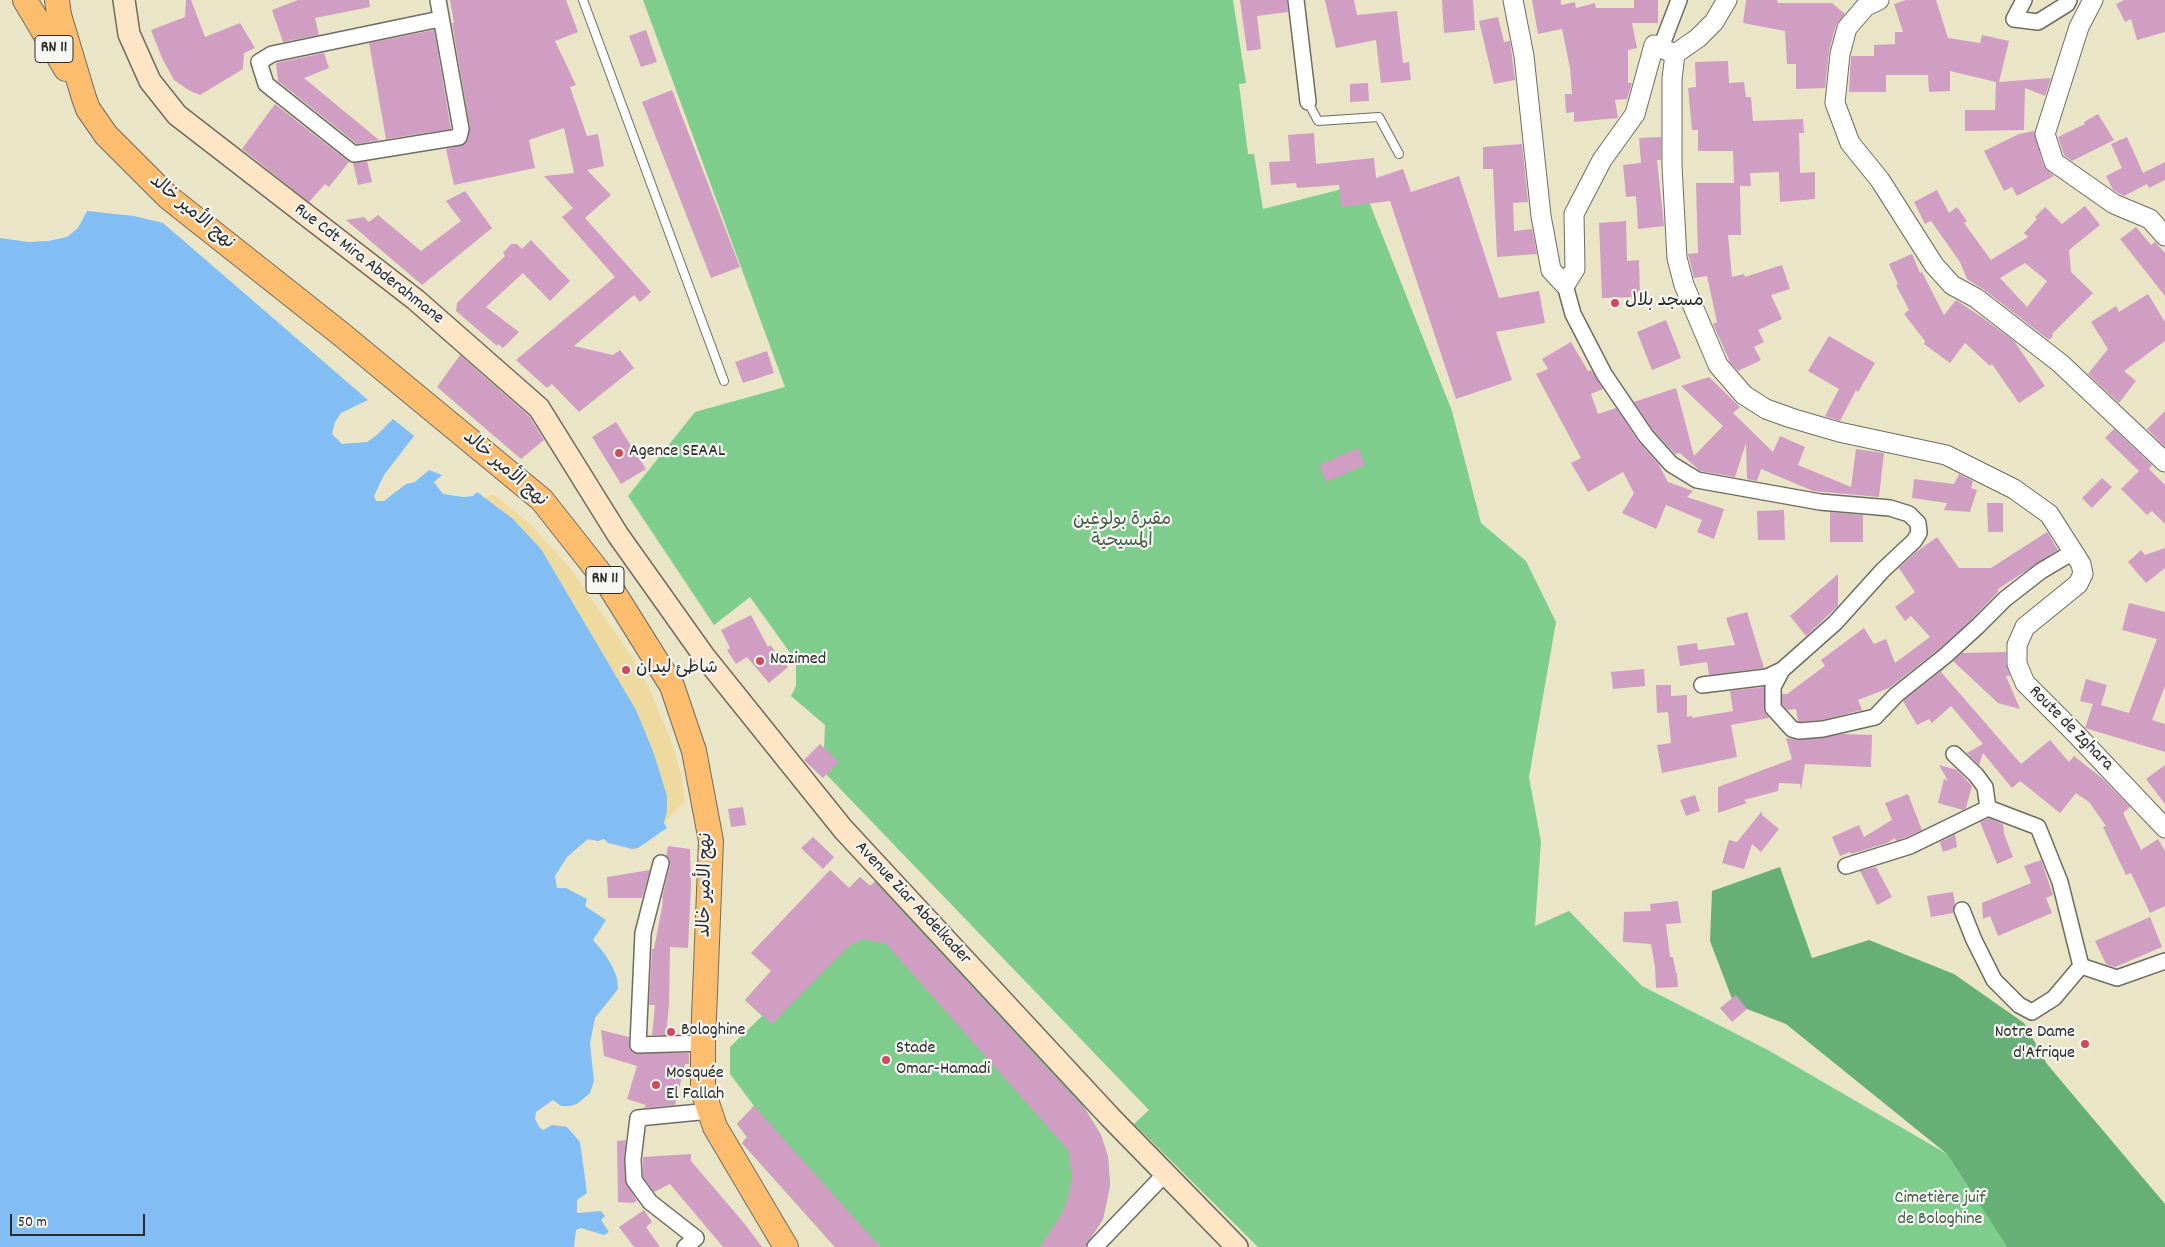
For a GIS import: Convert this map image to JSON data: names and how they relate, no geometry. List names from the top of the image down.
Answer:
{
  "streets": {
    "main road": [
      "RN 11",
      "نهج الأمير خالد",
      "Rue Cdt Mira Abderahmane",
      "Avenue Ziar Abdelkader"
    ],
    "street": ["Route de Zghara"]
  },
  "crossings": [
    ["RN 11", "نهج الأمير خالد"],
    ["Rue Cdt Mira Abderahmane", "Avenue Ziar Abdelkader"]
  ],
  "parks": ["مقبرة بولوغين المسيحية", "Cimetière juif de Bologhine"],
  "places": [
    "مسجد بلال",
    "Agence SEAAL",
    "Nazimed",
    "شاطئ ليدان",
    "Bologhine",
    "Notre Dame d'Afrique",
    "Stade Omar-Hamadi",
    "Mosquée El Fallah"
  ],
  "scale_bar": "50 m"
}
